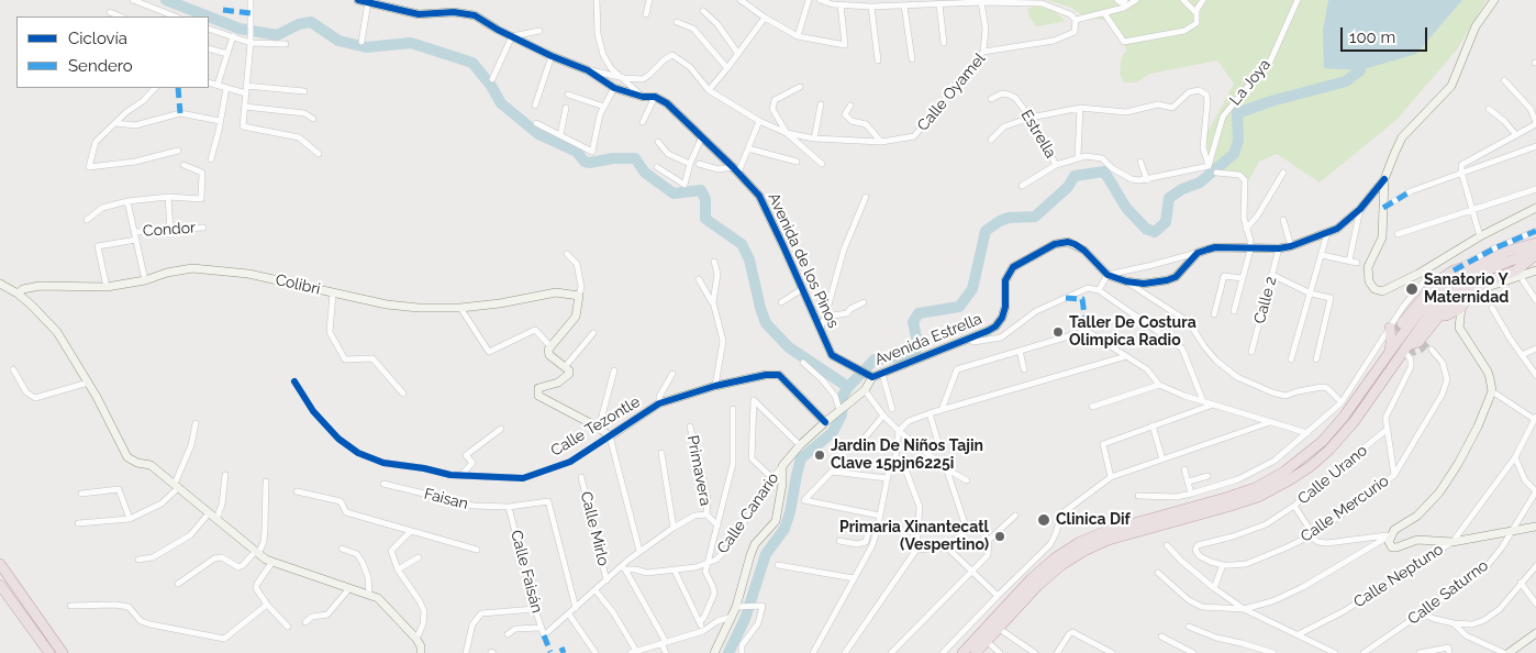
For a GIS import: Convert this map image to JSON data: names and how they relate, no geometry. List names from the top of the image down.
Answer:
{
  "streets": {
    "street": [
      "La Joya",
      "Calle Oyamel",
      "Estrella",
      "Condor",
      "Avenida de los Pinos",
      "Colibri",
      "Calle 2",
      "Avenida Estrella",
      "Calle Tezontle",
      "Primavera",
      "Calle Urano",
      "Faisan",
      "Calle Mercurio",
      "Calle Canario",
      "Calle Mirlo",
      "Calle Faisán",
      "Calle Neptuno",
      "Calle Saturno"
    ]
  },
  "crossings": [
    ["Avenida de los Pinos", "Avenida Estrella"],
    ["Calle Urano", "Calle Mercurio"],
    ["Faisan", "Calle Faisán"]
  ],
  "places": [
    "Sanatorio Y Maternidad",
    "Taller De Costura Olimpica Radio",
    "Jardin De Niños Tajin Clave 15pjn6225i",
    "Clinica Dif",
    "Primaria Xinantecatl (Vespertino)"
  ],
  "legend": ["Ciclovía", "Sendero"],
  "scale_bar": "100 m"
}
